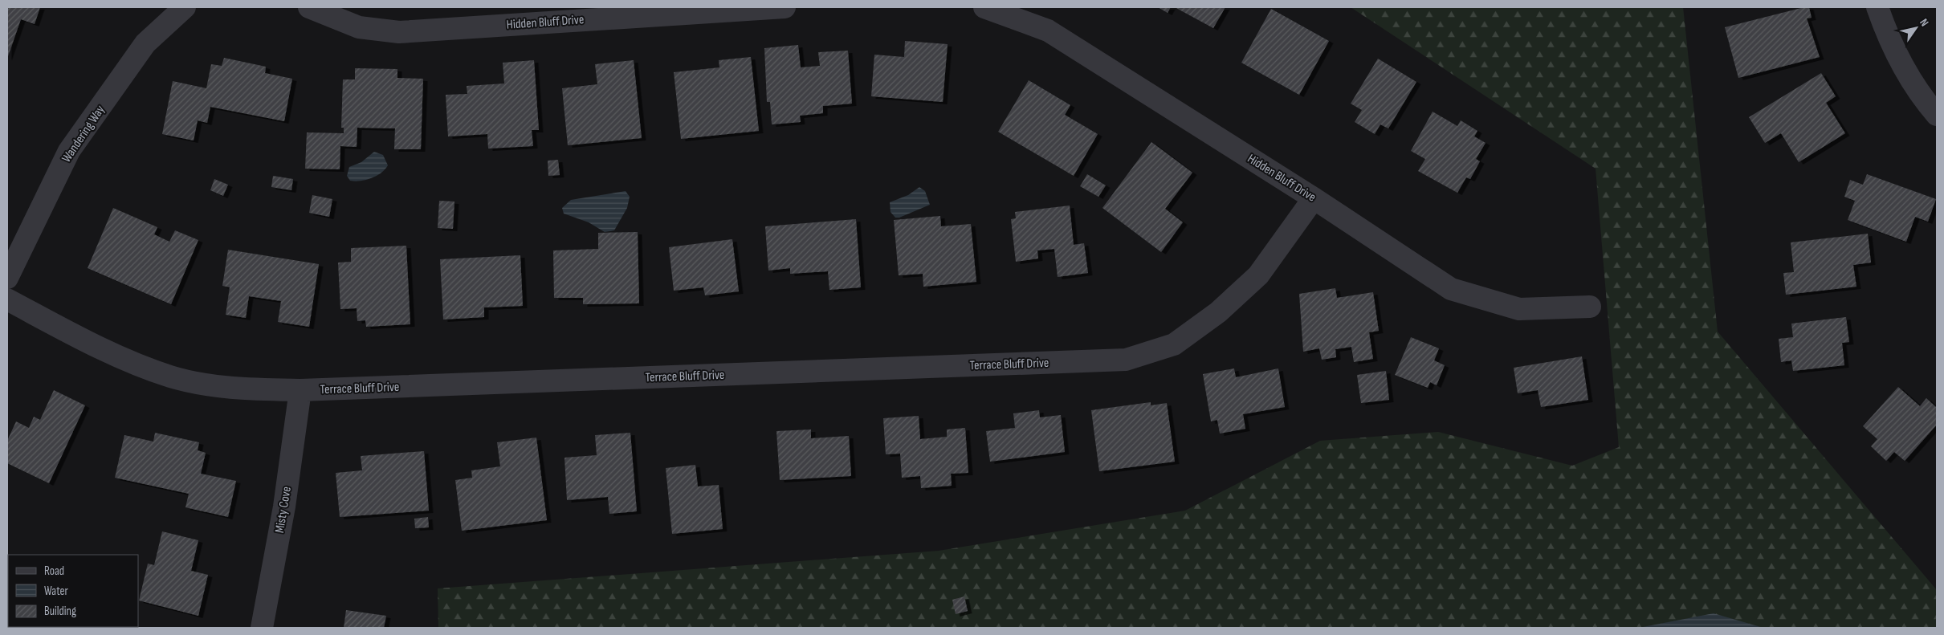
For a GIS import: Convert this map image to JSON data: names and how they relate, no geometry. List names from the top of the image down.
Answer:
{
  "streets": {
    "street": [
      "Hidden Bluff Drive",
      "Wandering Way",
      "Terrace Bluff Drive",
      "Misty Cove"
    ]
  },
  "crossings": [
    ["Hidden Bluff Drive", "Terrace Bluff Drive"],
    ["Terrace Bluff Drive", "Misty Cove"]
  ],
  "legend": ["Road", "Water", "Building"],
  "north": "top right"
}
